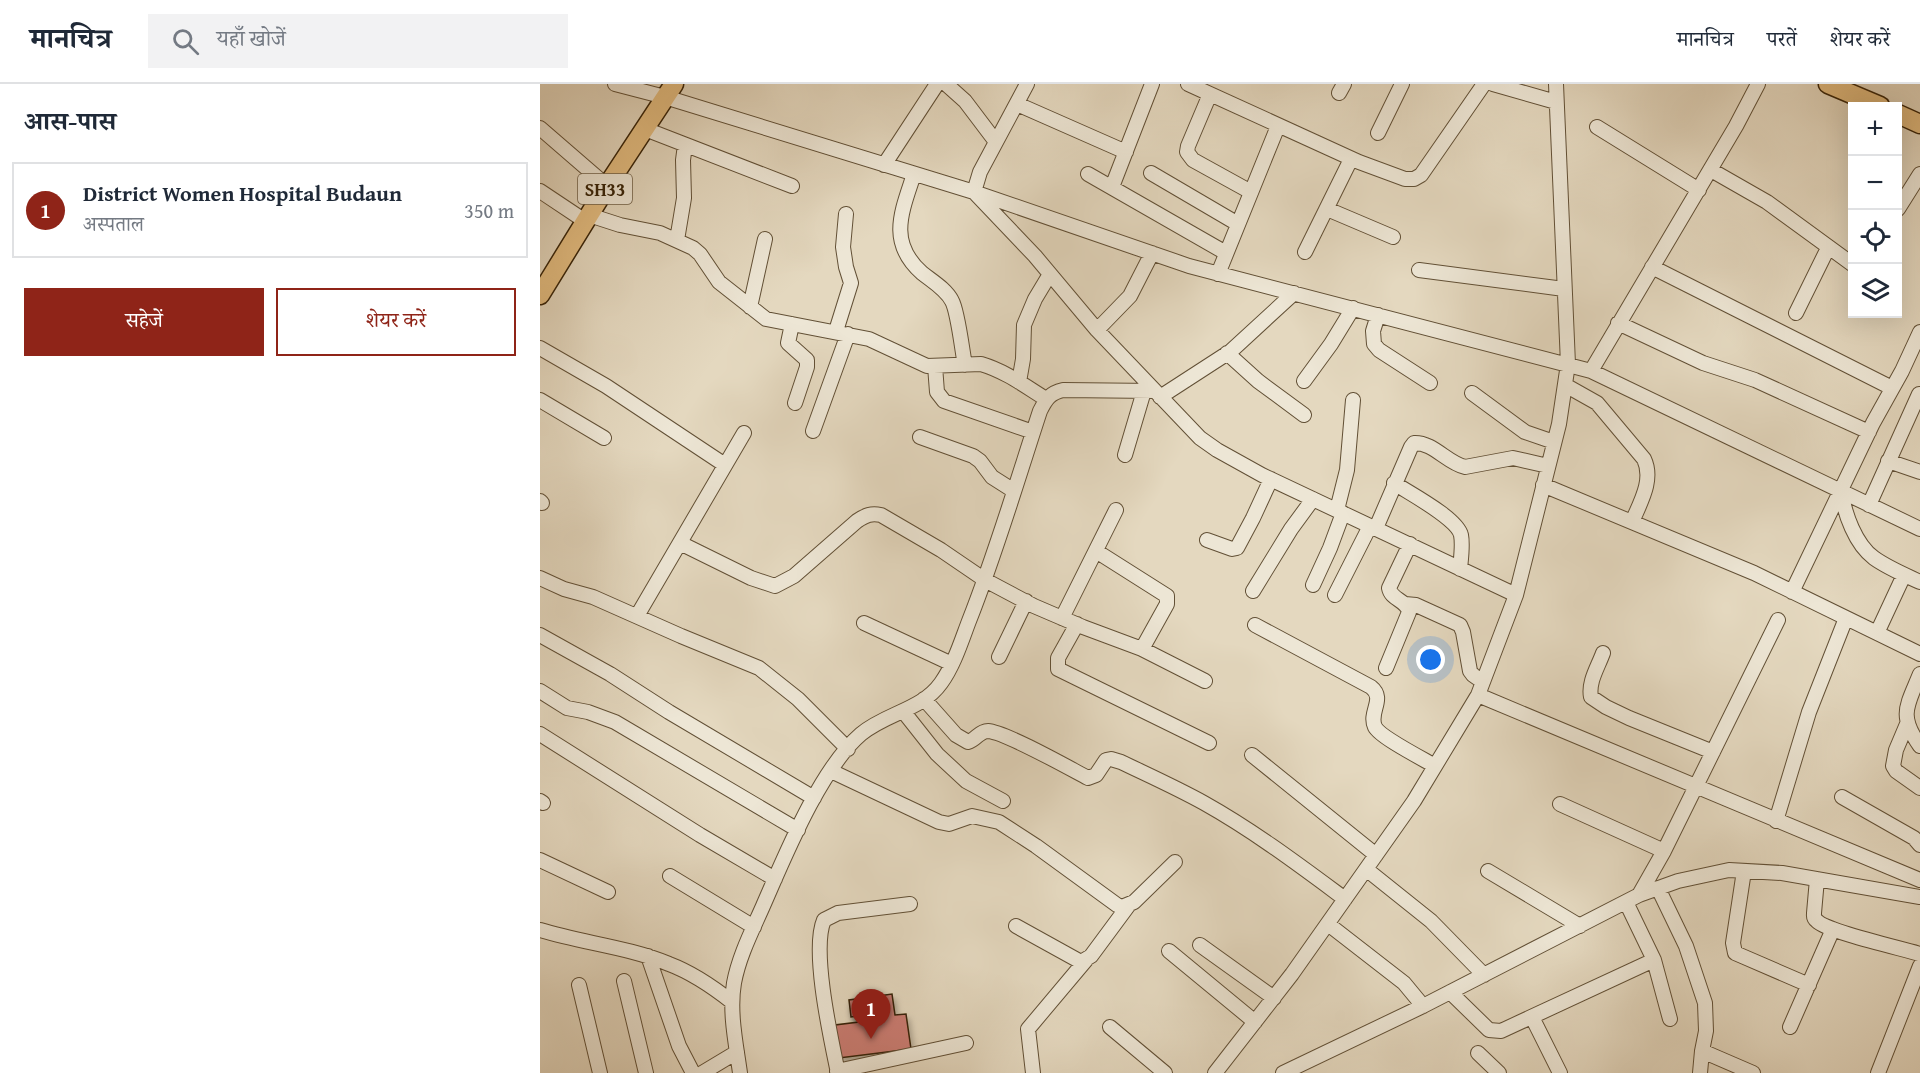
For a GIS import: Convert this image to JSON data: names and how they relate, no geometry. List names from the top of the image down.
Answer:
{
  "streets": {
    "main road": ["SH33"]
  },
  "page": {
    "header": "मानचित्र",
    "search": "यहाँ खोजें",
    "nav": ["मानचित्र", "परतें", "शेयर करें"],
    "heading": "आस-पास",
    "map_buttons": ["+", "−"],
    "list": [
      {
        "mark": "1",
        "name": "District Women Hospital Budaun",
        "note": "अस्पताल",
        "value": "350 m"
      }
    ],
    "buttons": ["सहेजें", "शेयर करें"],
    "pins": "1"
  }
}
